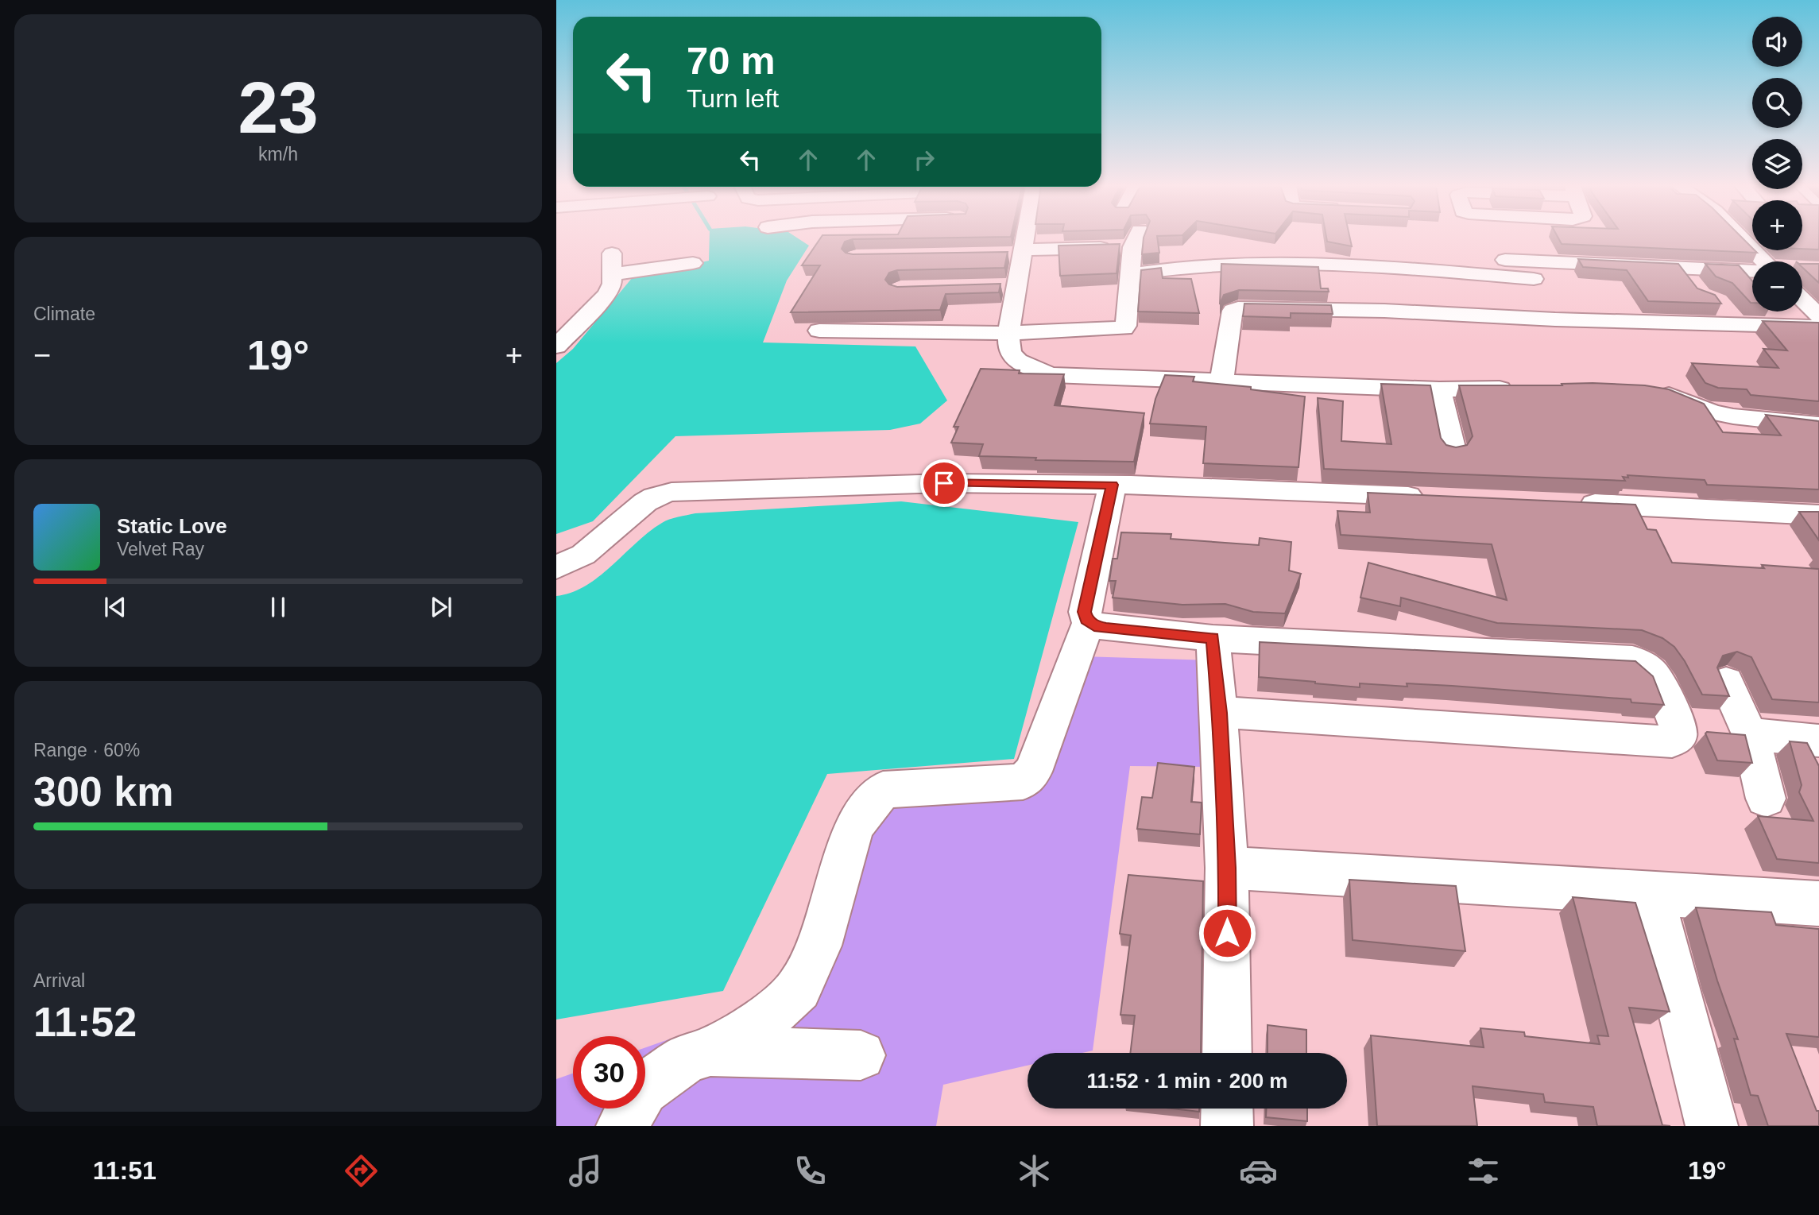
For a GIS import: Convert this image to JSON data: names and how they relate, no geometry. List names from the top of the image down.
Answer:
{
  "page": {
    "tile": [
      ["23", "km/h"],
      "Climate",
      ["Range · 60%", "300 km"],
      ["Arrival", "11:52"]
    ],
    "map_buttons": ["+", "−"],
    "turn": ["70 m", "Turn left"],
    "heat": ["−", "19°", "+"],
    "song": ["Static Love", "Velvet Ray"],
    "limit": "30",
    "trip": "11:52 · 1 min · 200 m",
    "tabs": ["11:51", "19°"]
  }
}
